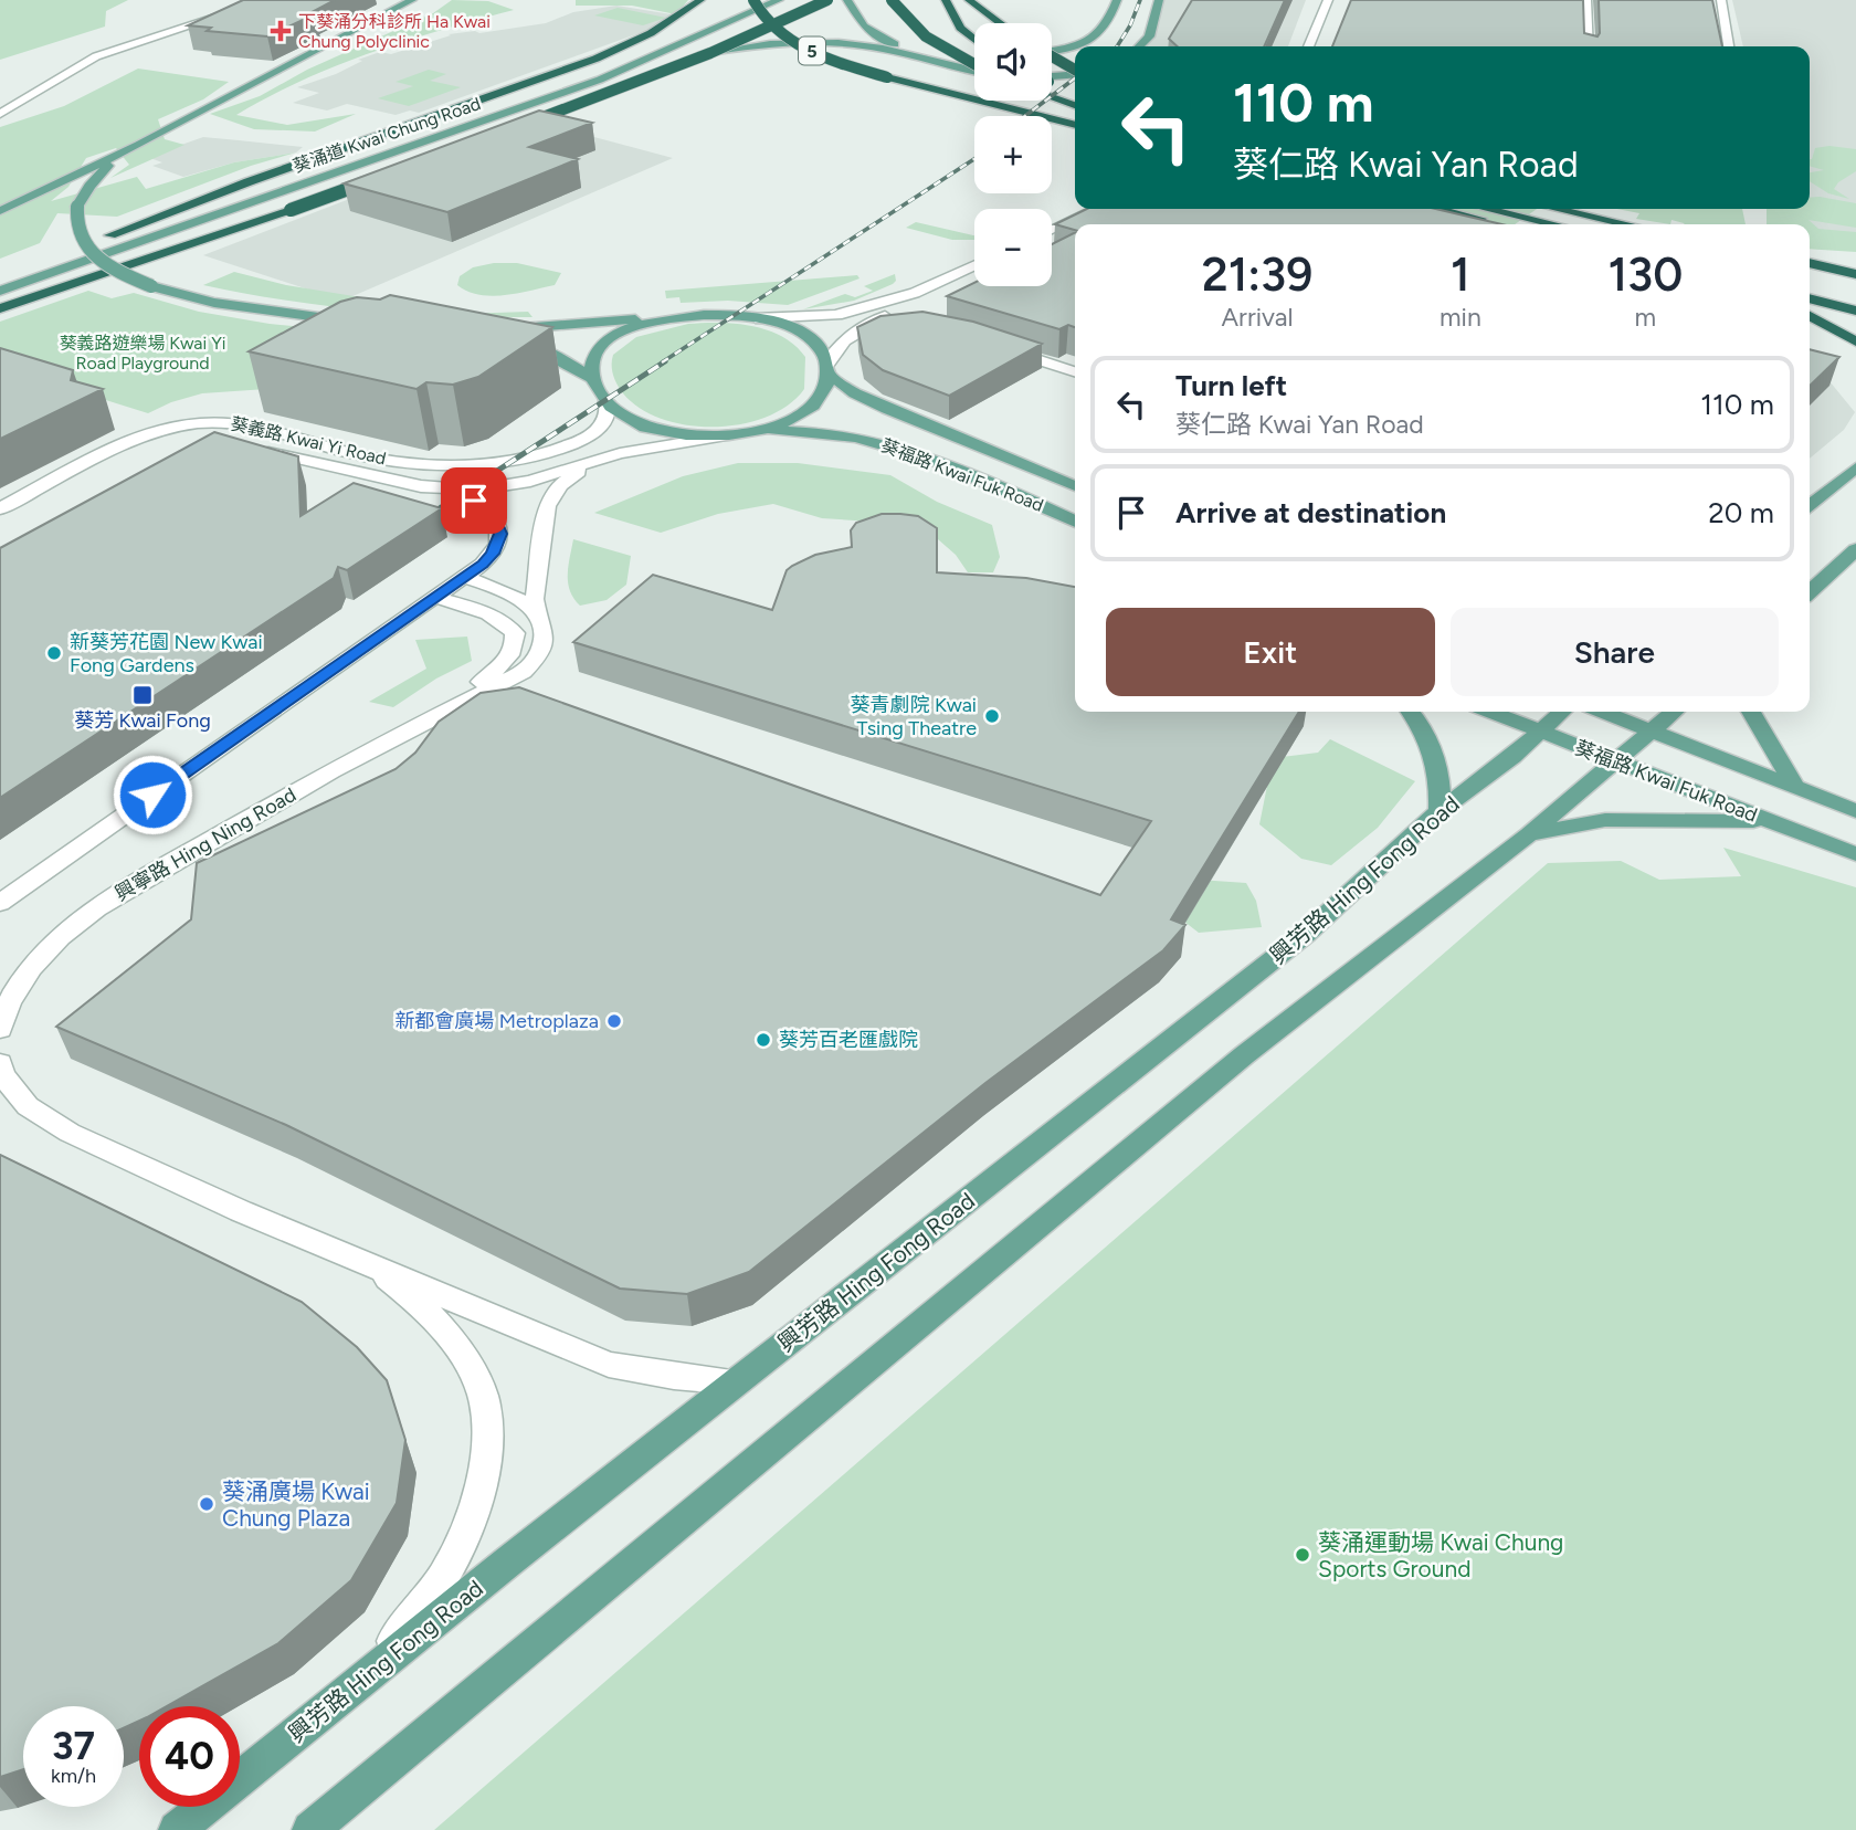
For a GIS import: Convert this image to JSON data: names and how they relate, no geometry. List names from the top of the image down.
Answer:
{
  "streets": {
    "highway": ["5"],
    "main road": ["葵涌道 Kwai Chung Road", "葵福路 Kwai Fuk Road", "興芳路 Hing Fong Road"],
    "street": ["葵義路 Kwai Yi Road", "興寧路 Hing Ning Road"]
  },
  "crossings": [
    ["5", "葵涌道 Kwai Chung Road"],
    ["葵義路 Kwai Yi Road", "興寧路 Hing Ning Road"],
    ["葵福路 Kwai Fuk Road", "興芳路 Hing Fong Road"]
  ],
  "parks": ["葵義路遊樂場 Kwai Yi Road Playground"],
  "places": {
    "health": ["下葵涌分科診所 Ha Kwai Chung Polyclinic"],
    "other": [
      "新葵芳花園 New Kwai Fong Gardens",
      "葵青劇院 Kwai Tsing Theatre",
      "新都會廣場 Metroplaza",
      "葵芳百老匯戲院",
      "葵涌廣場 Kwai Chung Plaza",
      "葵涌運動場 Kwai Chung Sports Ground"
    ],
    "transit": ["葵芳 Kwai Fong"]
  },
  "page": {
    "map_buttons": ["+", "−"],
    "turn": ["110 m", "葵仁路 Kwai Yan Road"],
    "eta": [
      "21:39",
      "Arrival",
      "1",
      "min",
      "130",
      "m"
    ],
    "list": [
      {
        "name": "Turn left",
        "note": "葵仁路 Kwai Yan Road",
        "value": "110 m"
      },
      {
        "name": "Arrive at destination",
        "value": "20 m"
      }
    ],
    "buttons": ["Exit", "Share"],
    "speed": "37 km/h",
    "limit": "40"
  }
}
